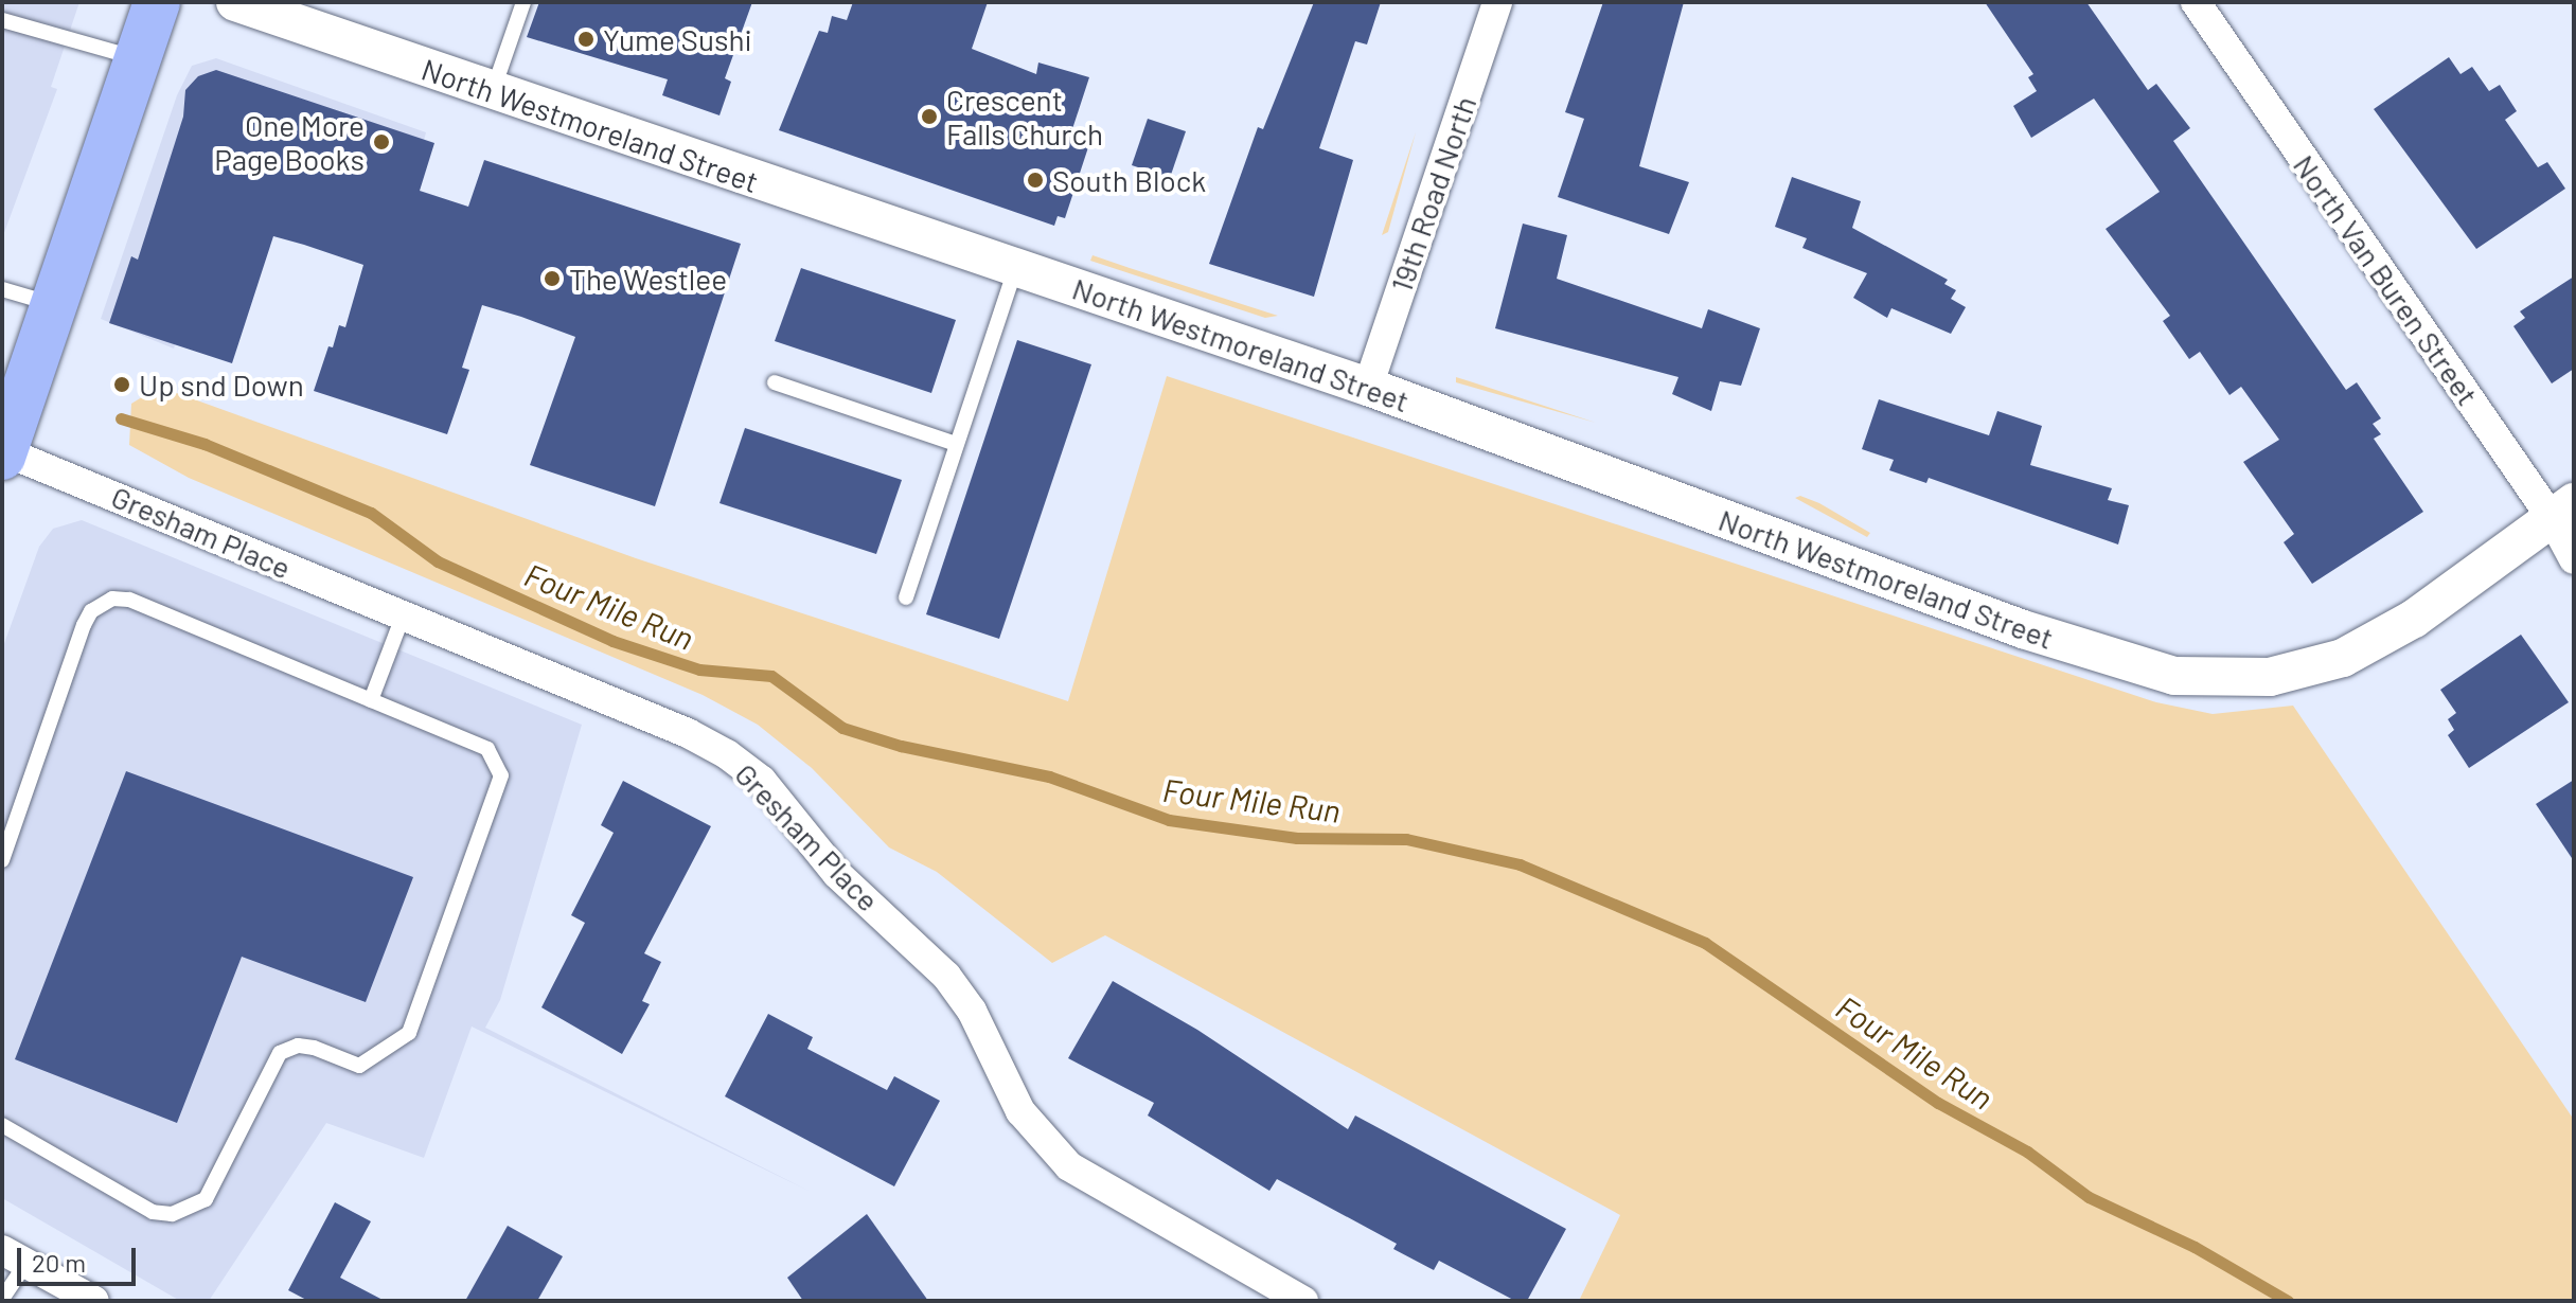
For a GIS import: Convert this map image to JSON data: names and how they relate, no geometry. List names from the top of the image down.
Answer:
{
  "streets": {
    "street": [
      "North Westmoreland Street",
      "19th Road North",
      "North Van Buren Street",
      "Gresham Place"
    ]
  },
  "crossings": [
    ["North Westmoreland Street", "19th Road North"],
    ["North Westmoreland Street", "North Van Buren Street"]
  ],
  "water": ["Four Mile Run"],
  "places": [
    "Yume Sushi",
    "Crescent Falls Church",
    "One More Page Books",
    "South Block",
    "The Westlee",
    "Up snd Down"
  ],
  "scale_bar": "20 m"
}
